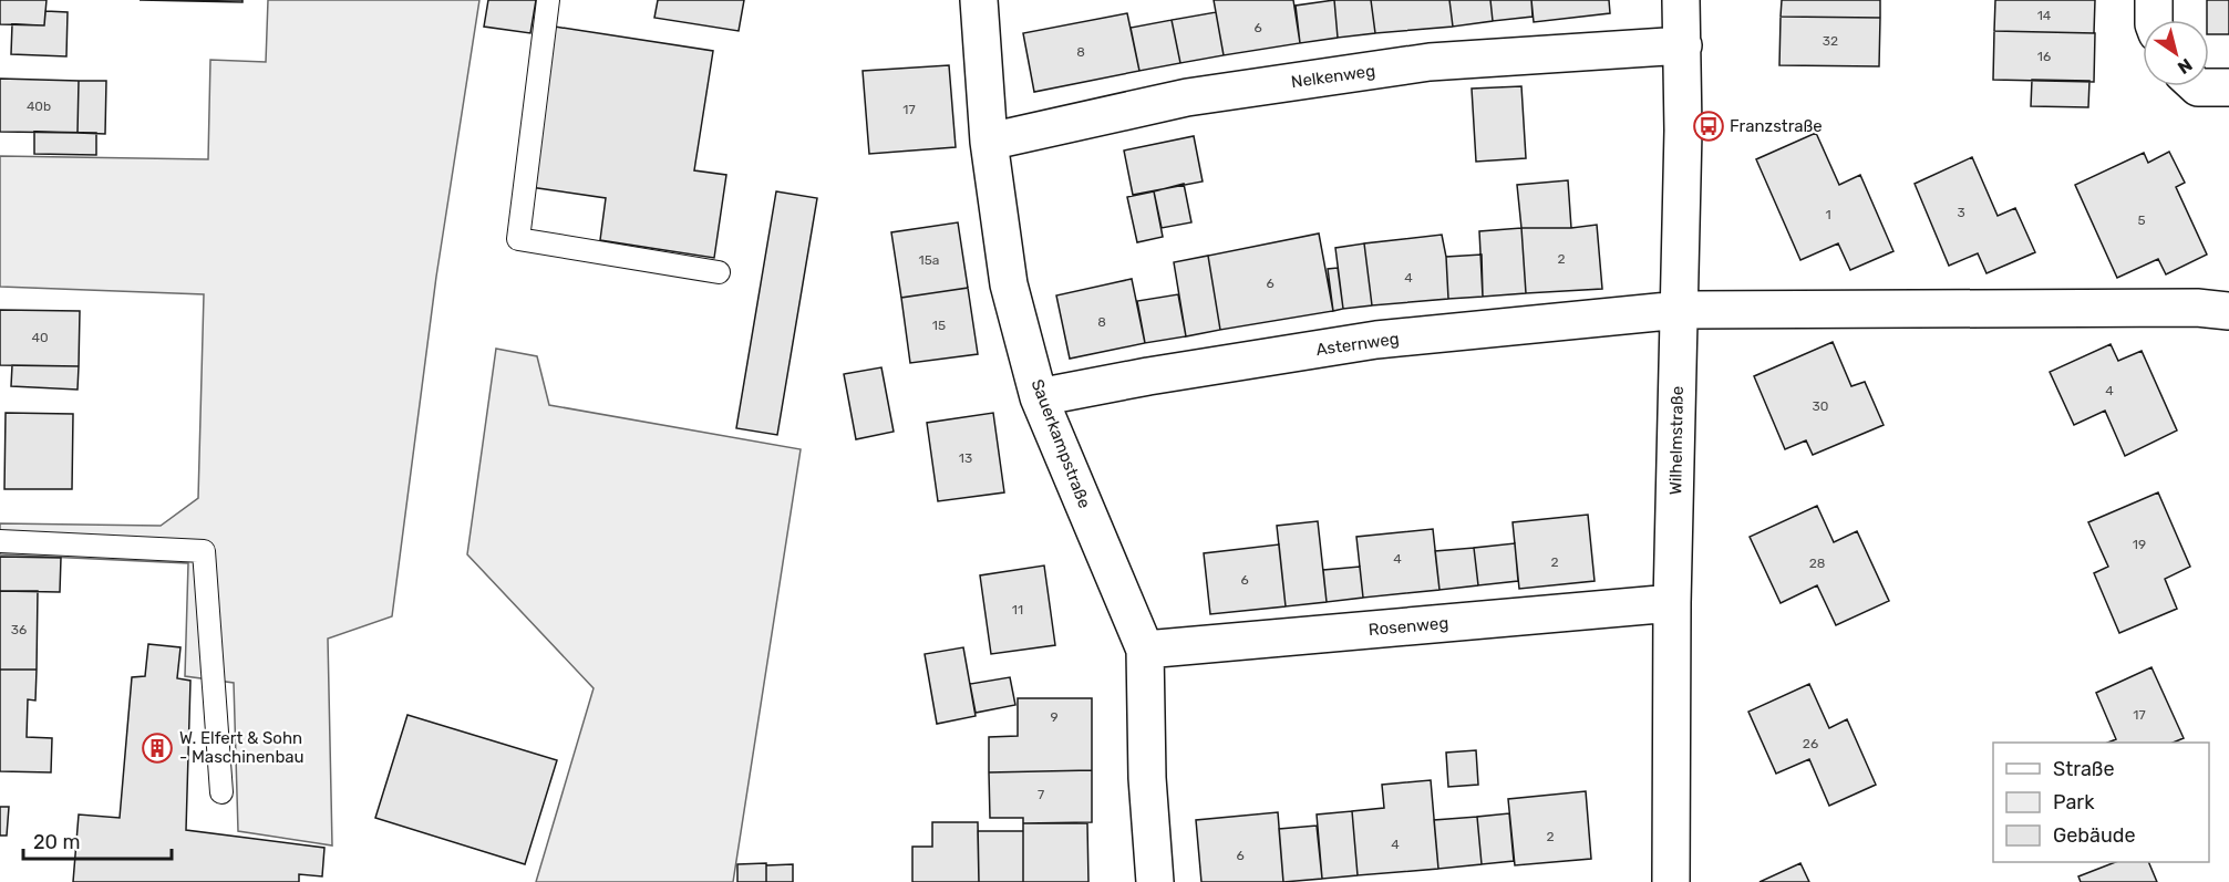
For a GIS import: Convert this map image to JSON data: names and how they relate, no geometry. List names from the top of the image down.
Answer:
{
  "streets": {
    "street": [
      "Nelkenweg",
      "Asternweg",
      "Wilhelmstraße",
      "Sauerkampstraße",
      "Rosenweg"
    ]
  },
  "crossings": [
    ["Nelkenweg", "Wilhelmstraße"],
    ["Nelkenweg", "Sauerkampstraße"],
    ["Asternweg", "Wilhelmstraße"],
    ["Asternweg", "Sauerkampstraße"],
    ["Wilhelmstraße", "Rosenweg"],
    ["Sauerkampstraße", "Rosenweg"]
  ],
  "places": {
    "bus stop": ["Franzstraße"],
    "building": ["W. Elfert & Sohn - Maschinenbau"]
  },
  "house_numbers": [
    "14",
    "6",
    "32",
    "8",
    "16",
    "40b",
    "17",
    "3",
    "1",
    "5",
    "2",
    "15a",
    "4",
    "6",
    "8",
    "15",
    "40",
    "4",
    "30",
    "13",
    "19",
    "4",
    "2",
    "28",
    "6",
    "11",
    "36",
    "17",
    "9",
    "26",
    "7",
    "2",
    "4",
    "6"
  ],
  "legend": ["Straße", "Park", "Gebäude"],
  "scale_bar": "20 m",
  "north": "bottom right"
}
